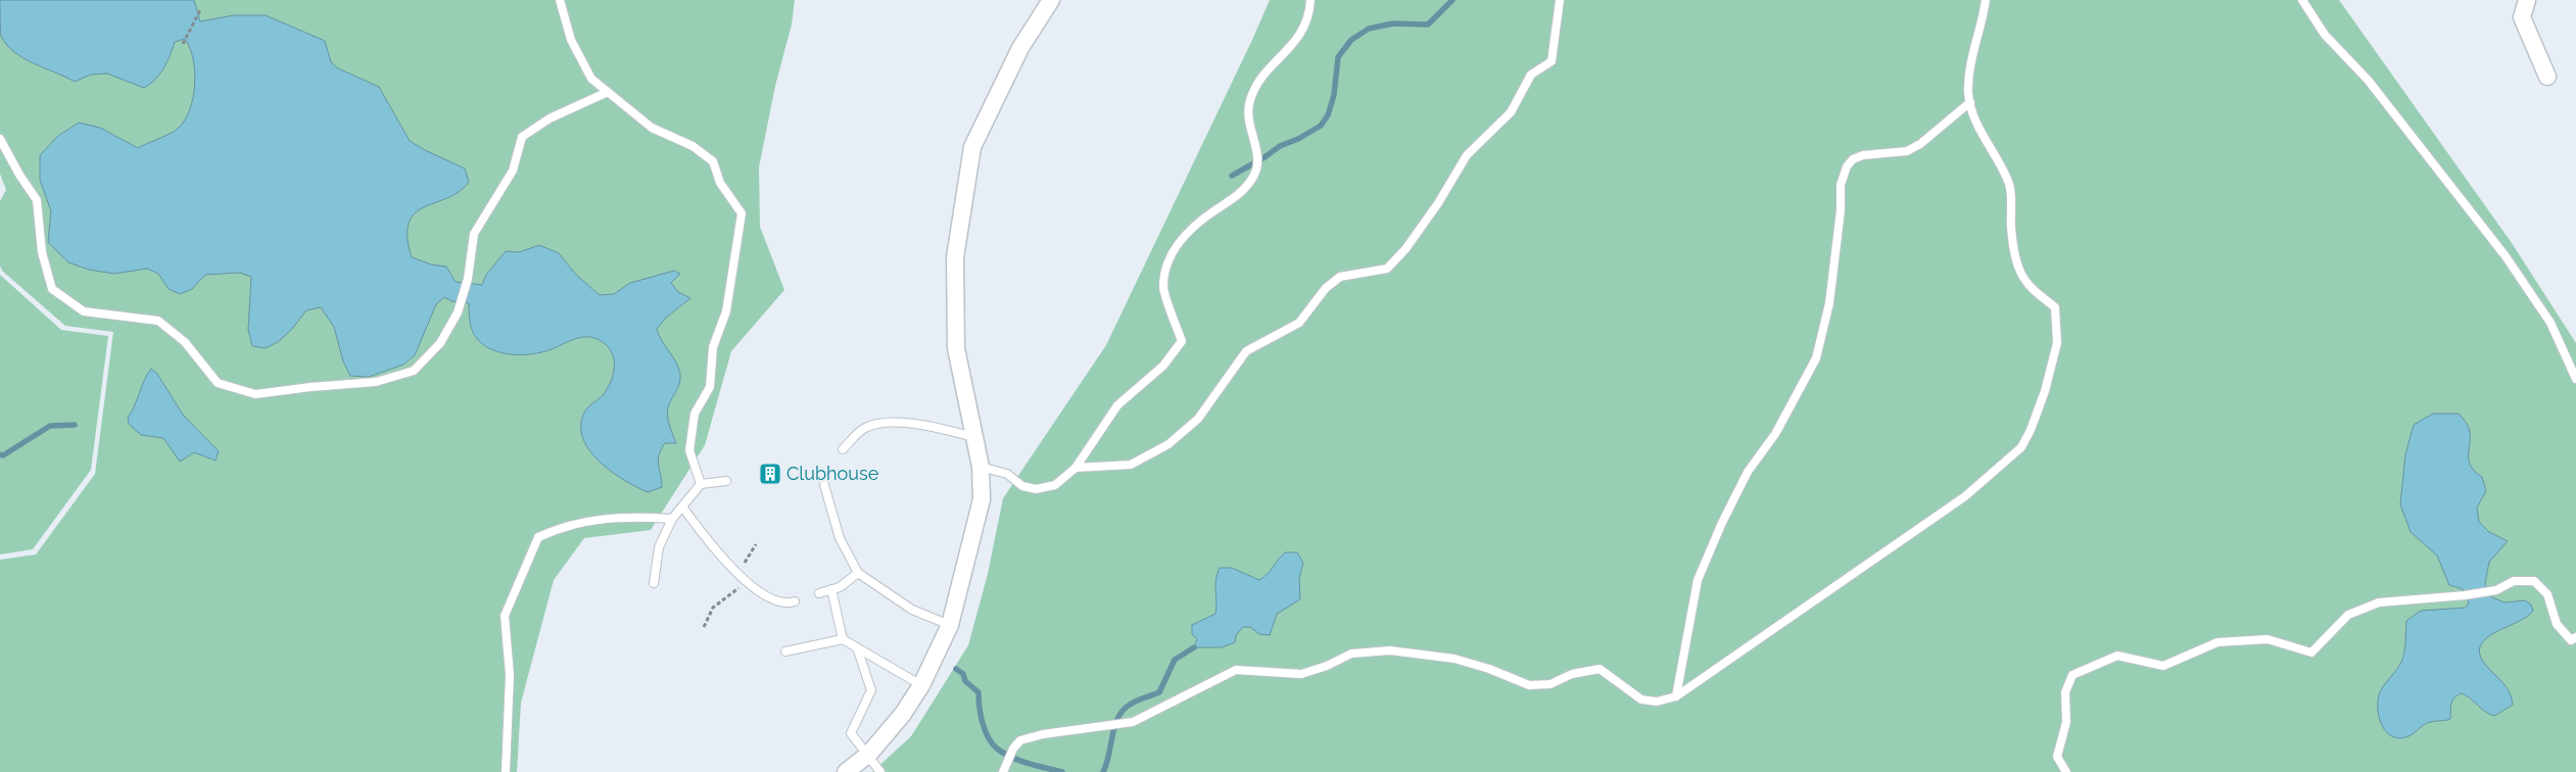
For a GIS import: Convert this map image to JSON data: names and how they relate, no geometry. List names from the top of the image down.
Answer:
{
  "places": {
    "building": ["Clubhouse"]
  }
}
